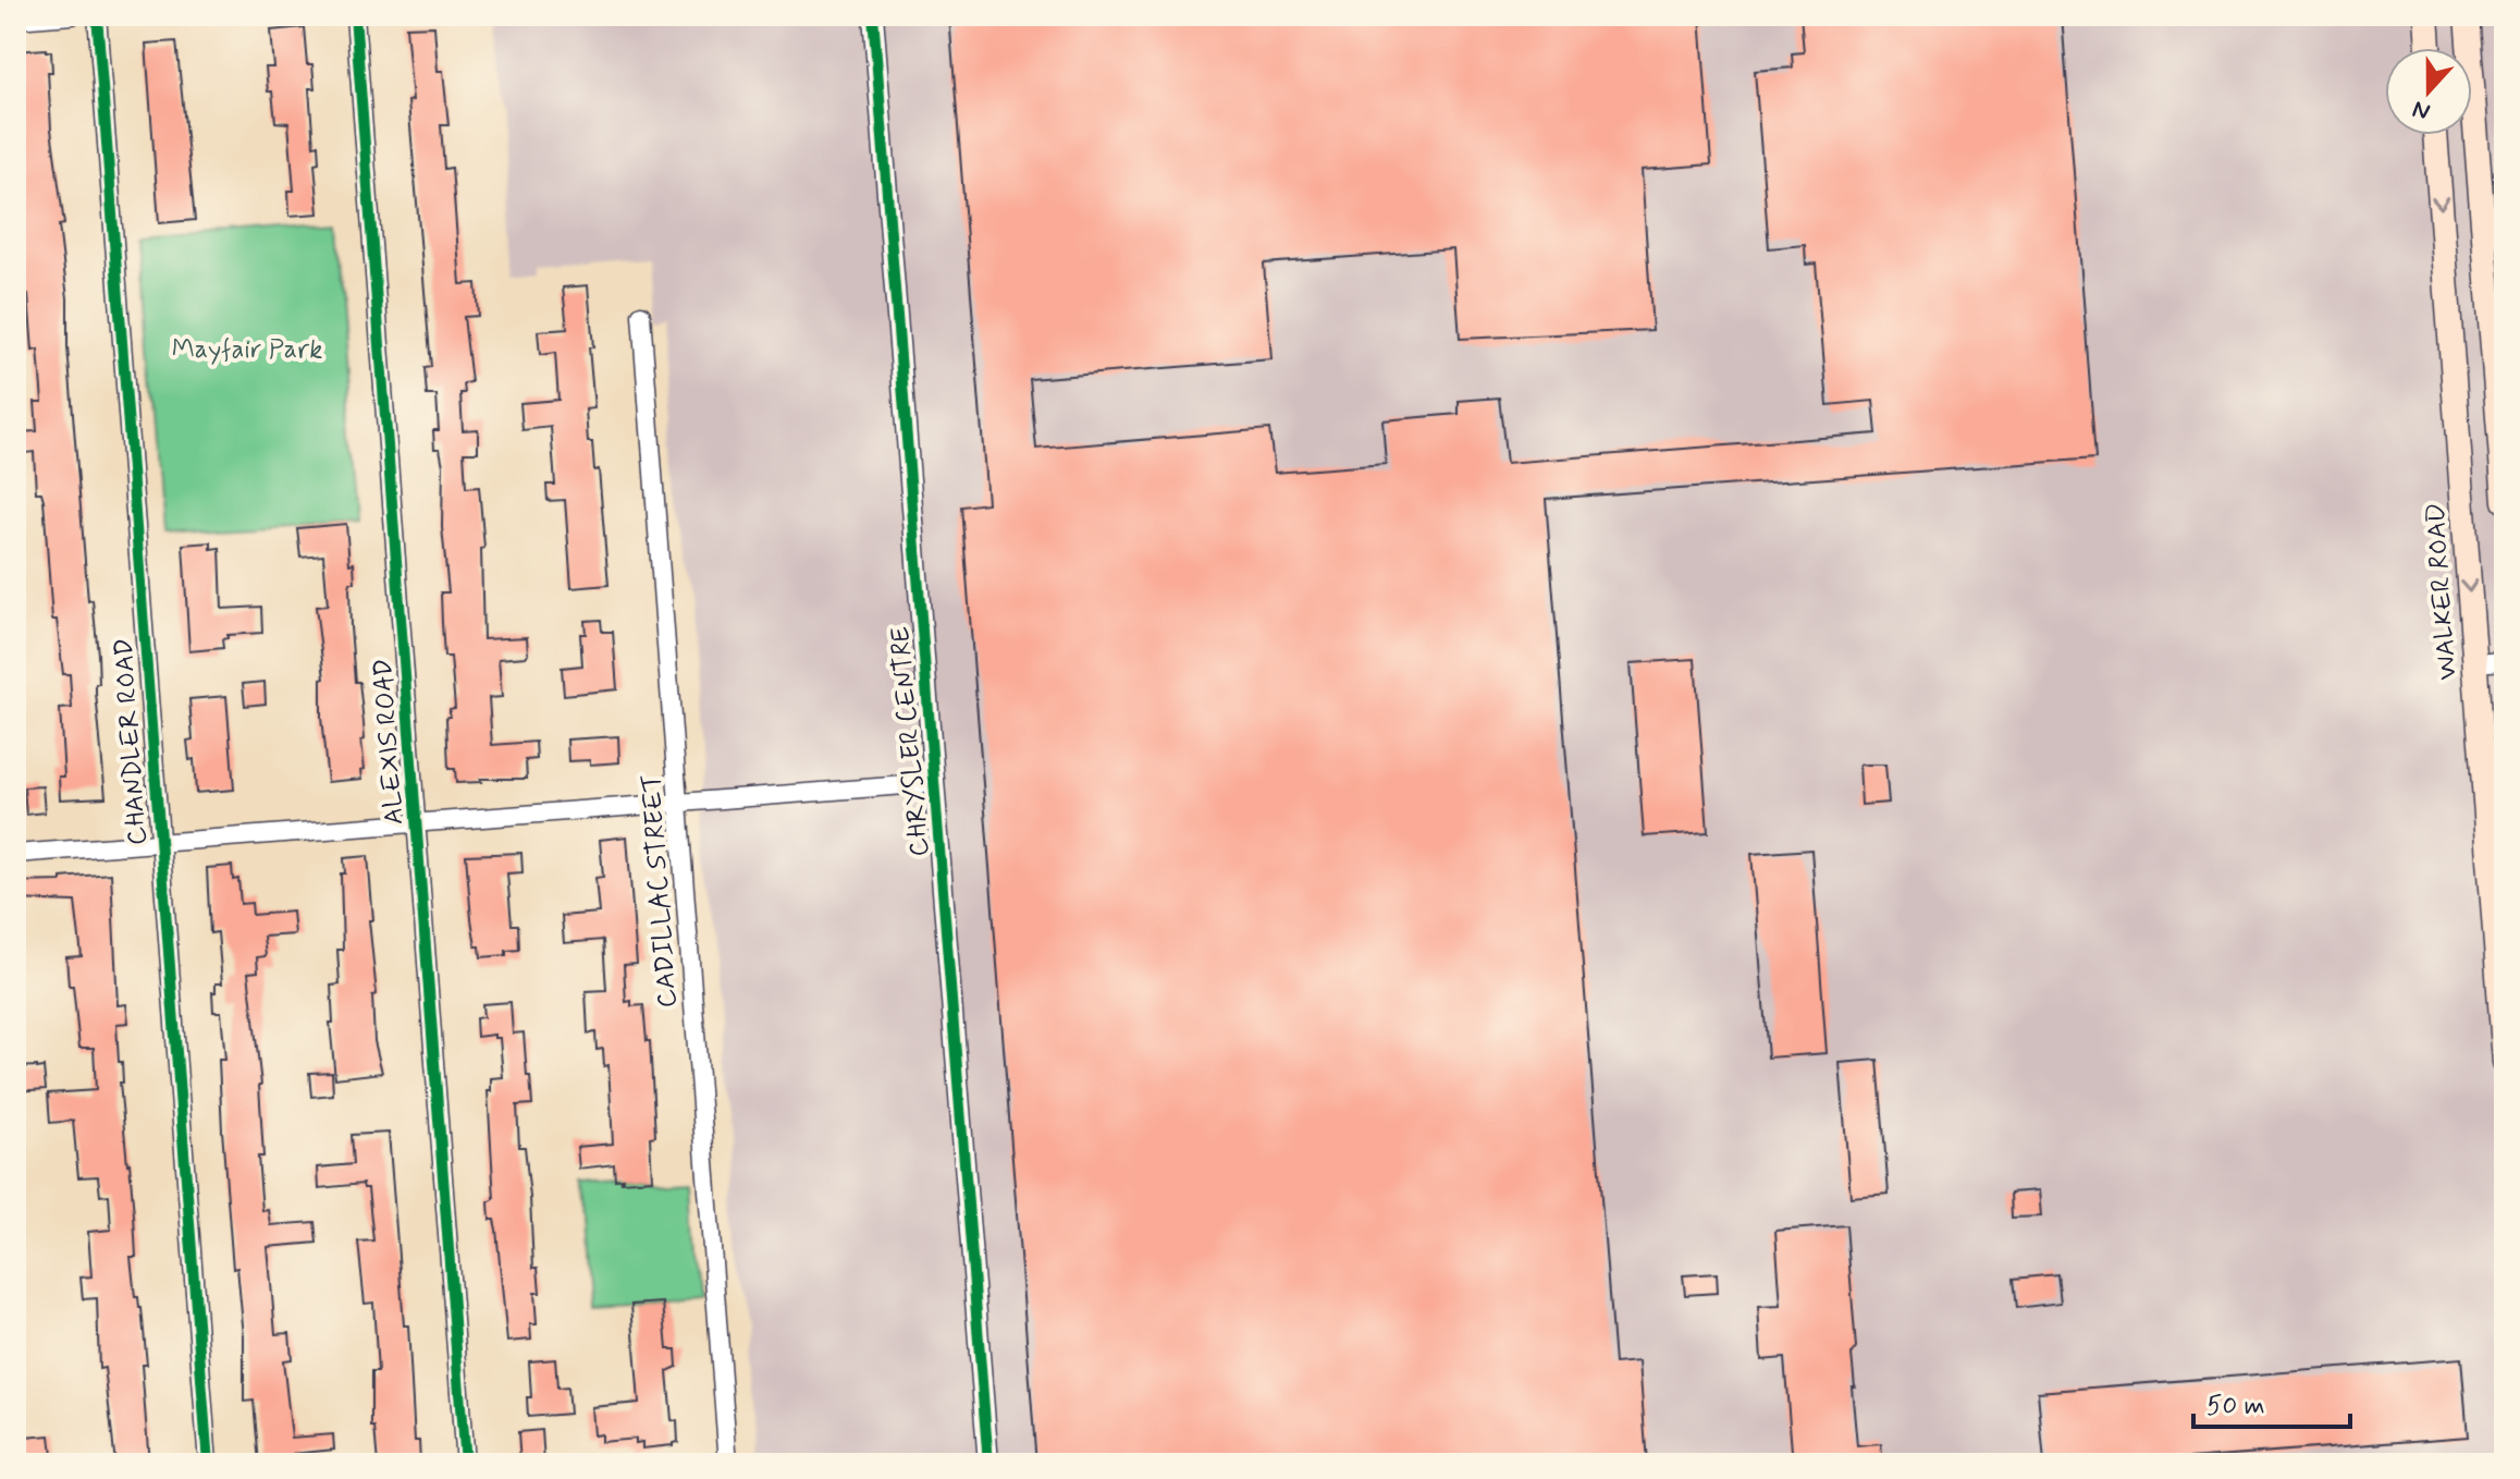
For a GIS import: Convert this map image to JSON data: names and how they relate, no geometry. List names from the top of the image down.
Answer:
{
  "streets": {
    "main road": ["WALKER ROAD"],
    "street": [
      "CHANDLER ROAD",
      "ALEXIS ROAD",
      "CHRYSLER CENTRE",
      "CADILLAC STREET"
    ]
  },
  "parks": ["Mayfair Park"],
  "scale_bar": "50 m",
  "north": "bottom"
}
